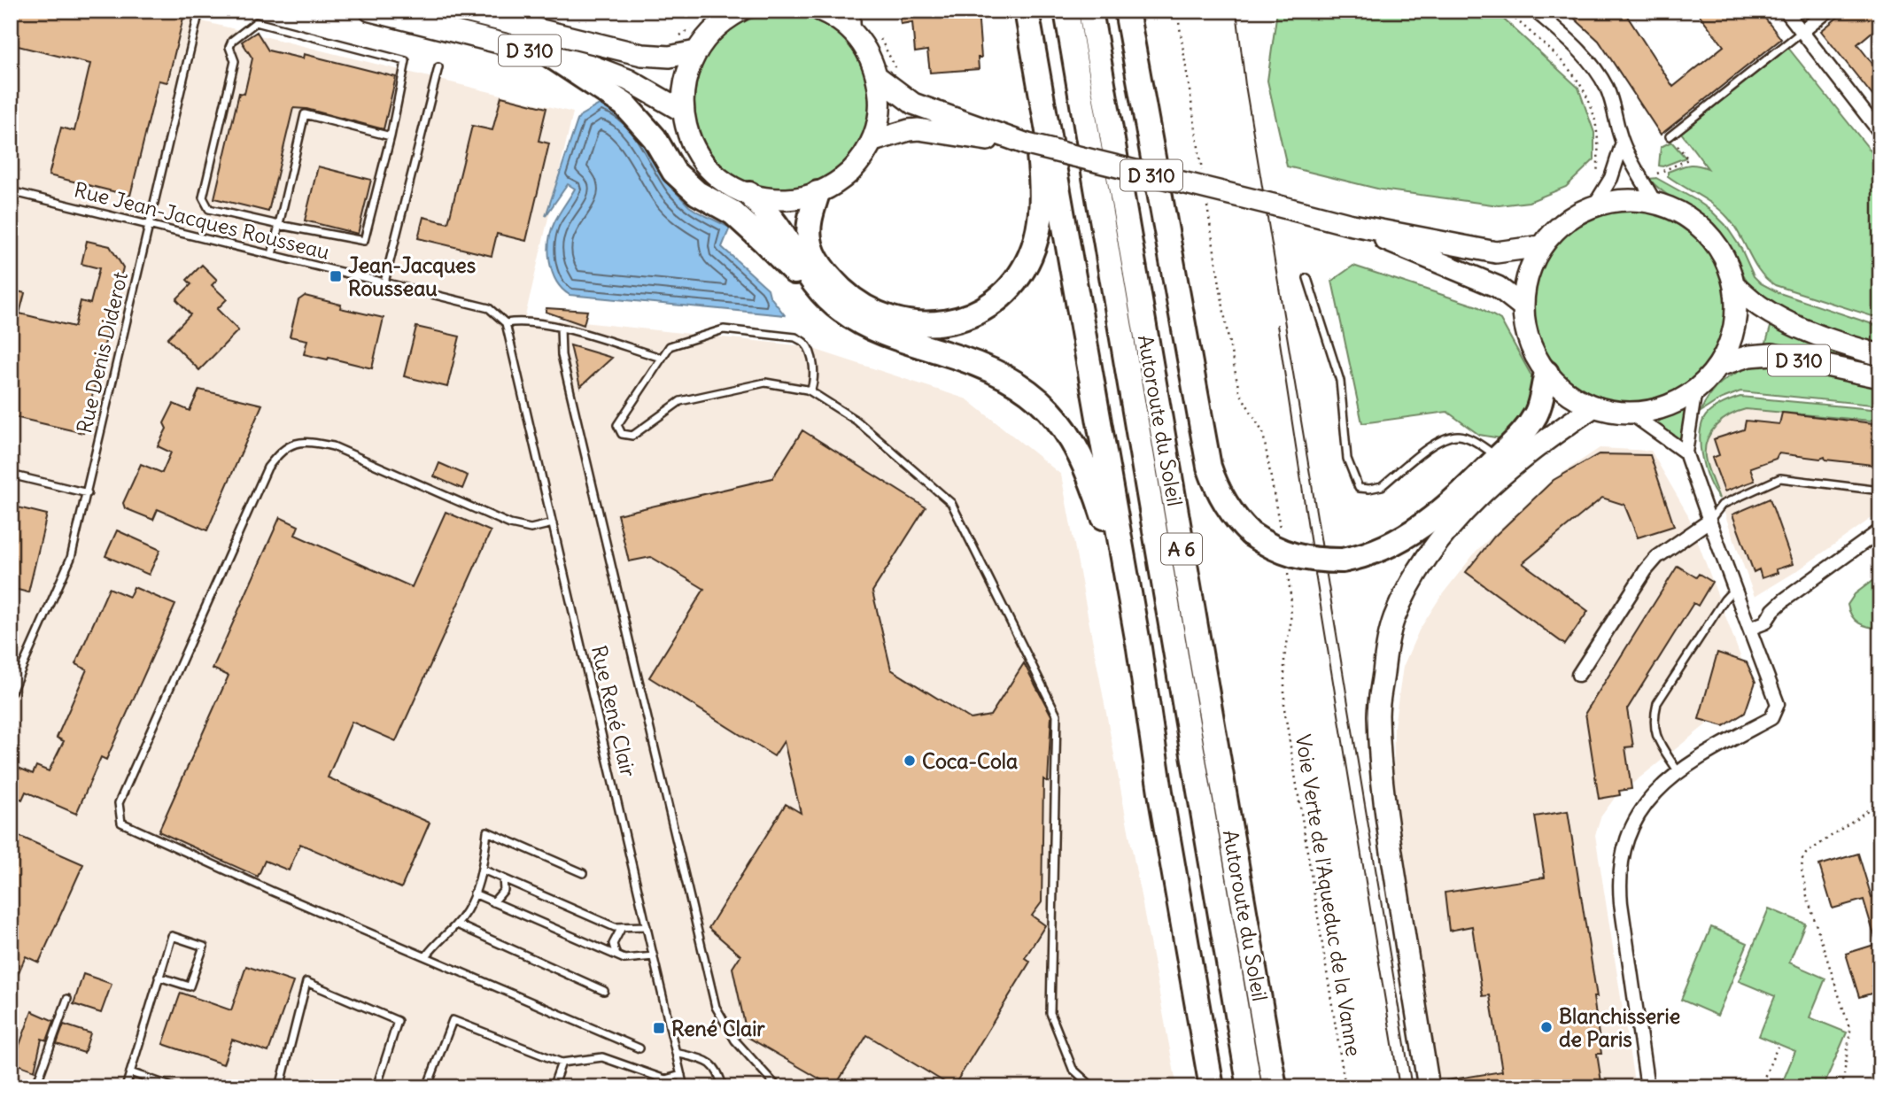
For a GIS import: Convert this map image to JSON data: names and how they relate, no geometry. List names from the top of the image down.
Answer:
{
  "streets": {
    "highway": ["Autoroute du Soleil", "A 6"],
    "main road": ["D 310"],
    "lane": ["Rue Jean-Jacques Rousseau", "Rue Denis Diderot", "Rue René Clair"],
    "path": ["Voie Verte de l'Aqueduc de la Vanne"]
  },
  "crossings": [
    ["Rue Jean-Jacques Rousseau", "Rue Denis Diderot"],
    ["Rue Jean-Jacques Rousseau", "Rue René Clair"]
  ],
  "places": {
    "transit": ["Jean-Jacques Rousseau", "René Clair"],
    "other": ["Coca-Cola", "Blanchisserie de Paris"]
  }
}
